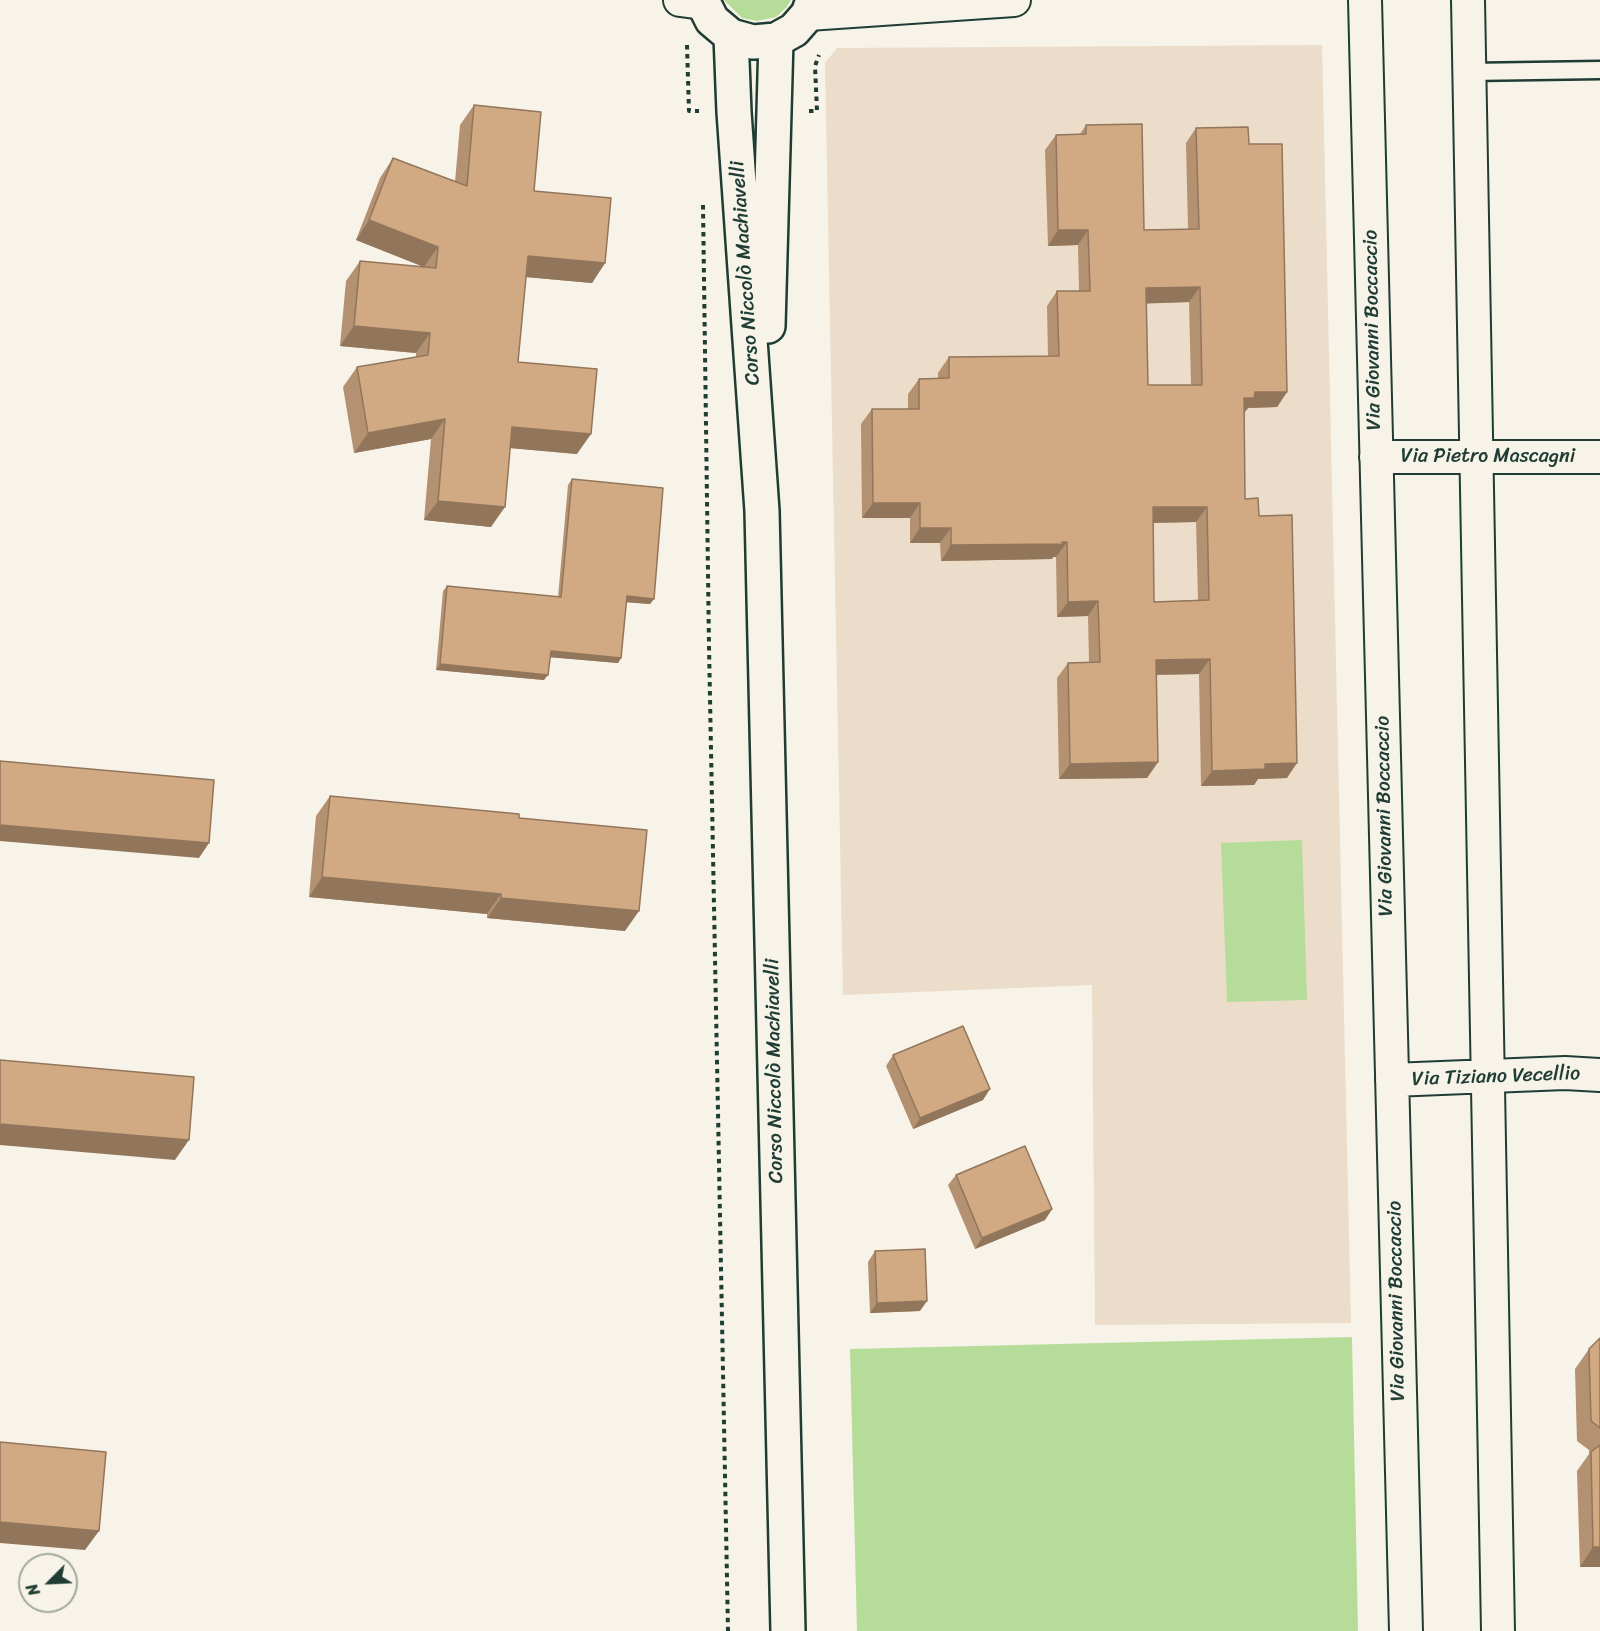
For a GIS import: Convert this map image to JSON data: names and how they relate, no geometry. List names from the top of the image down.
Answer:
{
  "streets": {
    "street": [
      "Corso Niccolò Machiavelli",
      "Via Giovanni Boccaccio",
      "Via Pietro Mascagni",
      "Via Tiziano Vecellio"
    ]
  },
  "crossings": [
    ["Via Giovanni Boccaccio", "Via Pietro Mascagni"],
    ["Via Giovanni Boccaccio", "Via Tiziano Vecellio"]
  ],
  "north": "bottom left"
}
